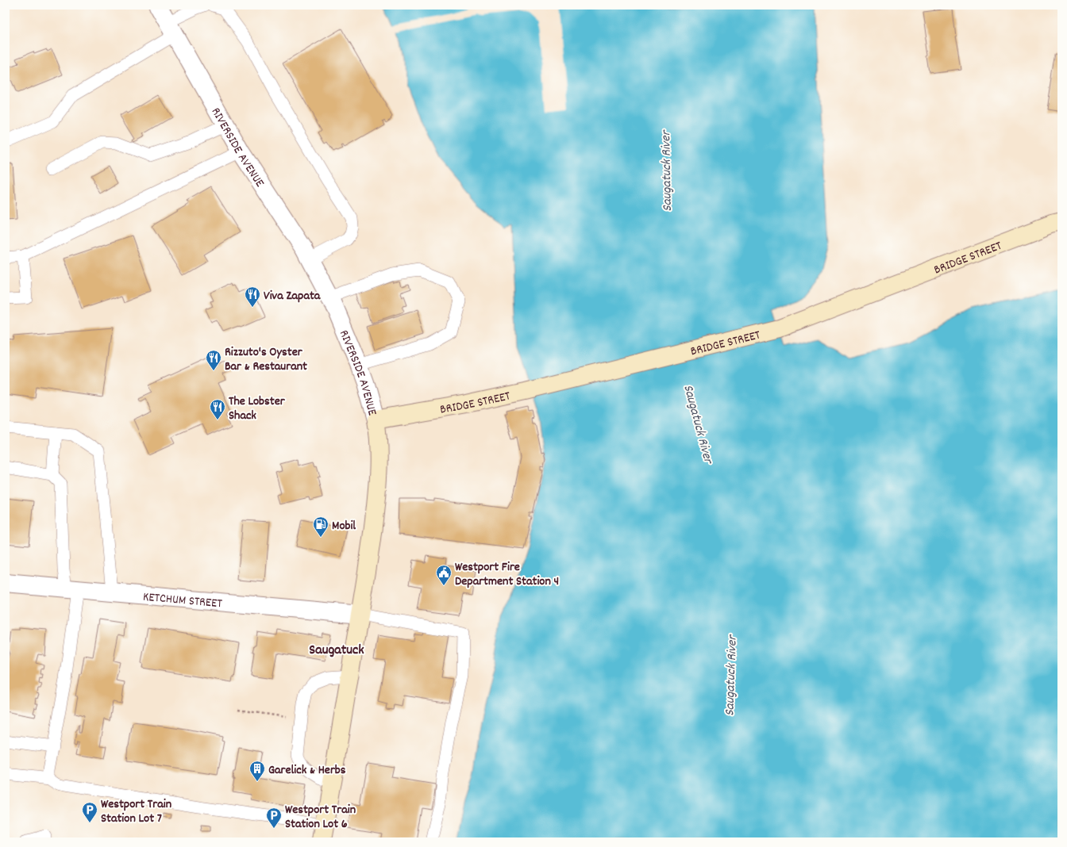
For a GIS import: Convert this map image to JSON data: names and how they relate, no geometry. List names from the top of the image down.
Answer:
{
  "streets": {
    "main road": ["RIVERSIDE AVENUE", "BRIDGE STREET"],
    "street": ["KETCHUM STREET"]
  },
  "crossings": [
    ["RIVERSIDE AVENUE", "BRIDGE STREET"],
    ["RIVERSIDE AVENUE", "KETCHUM STREET"]
  ],
  "districts": ["Saugatuck"],
  "water": ["Saugatuck River"],
  "places": {
    "restaurant": ["Viva Zapata", "Rizzuto's Oyster Bar & Restaurant", "The Lobster Shack"],
    "fuel station": ["Mobil"],
    "public building": ["Westport Fire Department Station 4"],
    "building": ["Garelick & Herbs"],
    "parking": ["Westport Train Station Lot 7", "Westport Train Station Lot 6"]
  }
}
